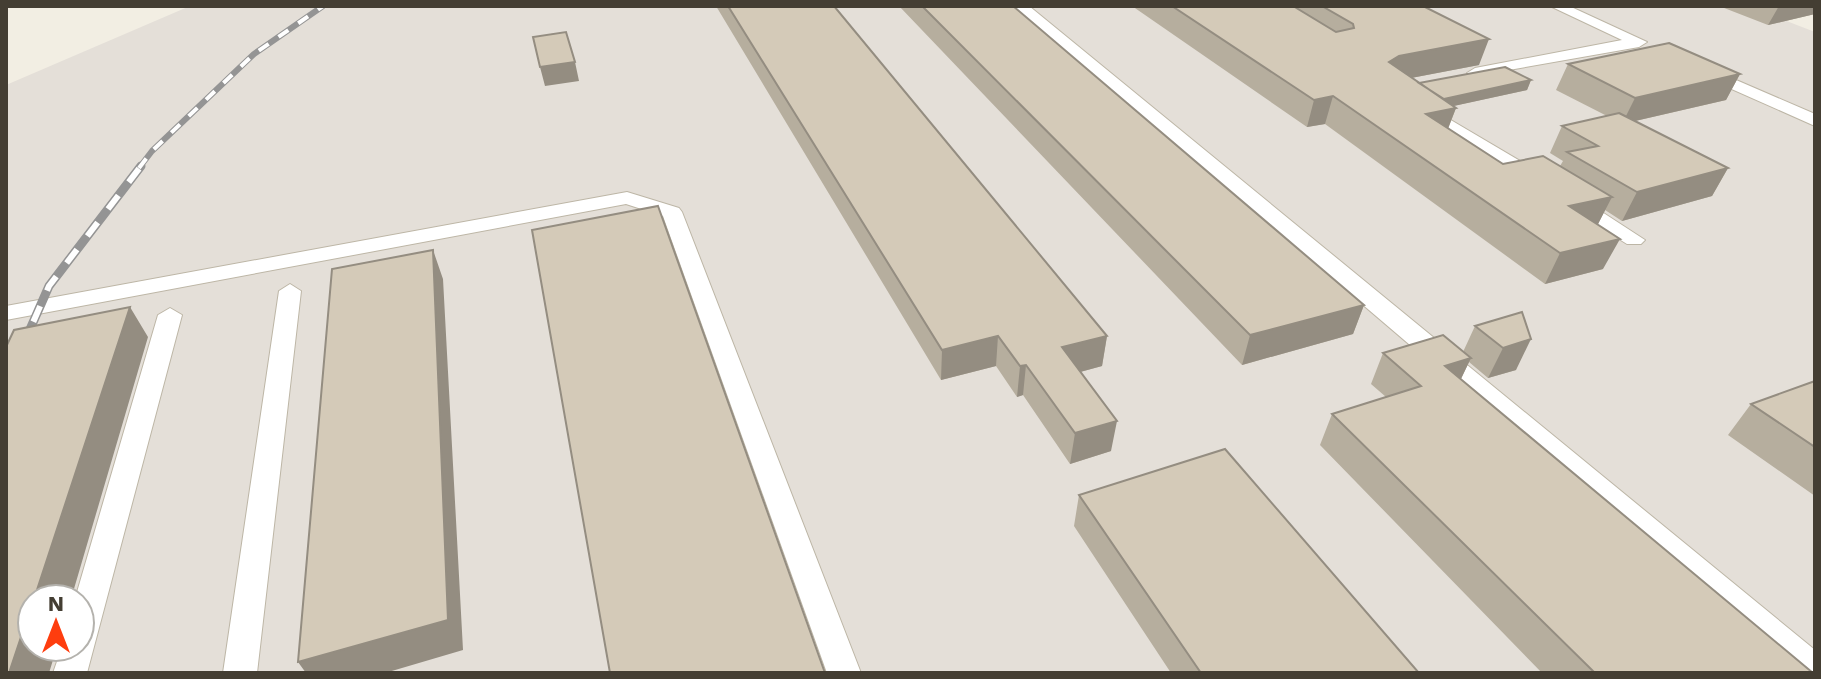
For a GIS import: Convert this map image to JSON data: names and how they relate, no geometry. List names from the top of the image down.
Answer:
{
  "north": "top"
}
